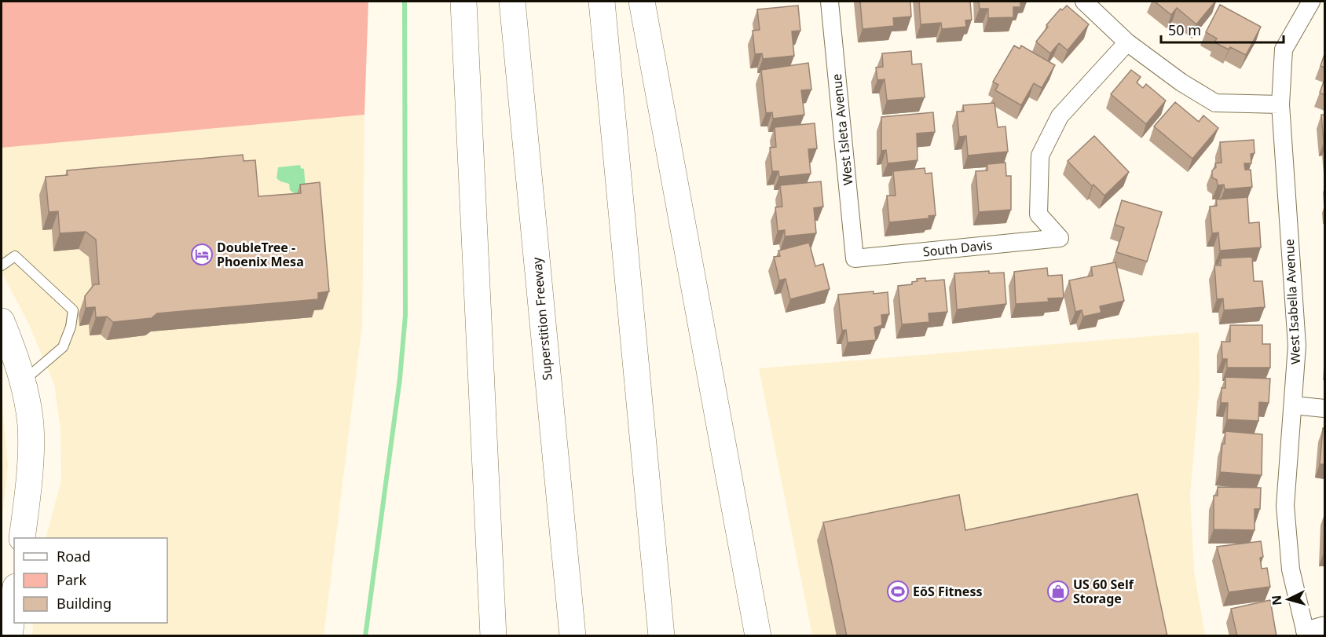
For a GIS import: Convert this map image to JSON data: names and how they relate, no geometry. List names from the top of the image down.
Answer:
{
  "streets": {
    "main road": ["Superstition Freeway"],
    "street": ["West Isleta Avenue", "South Davis", "West Isabella Avenue"]
  },
  "crossings": [
    ["West Isleta Avenue", "South Davis"]
  ],
  "places": {
    "hotel": ["DoubleTree - Phoenix Mesa"],
    "sports": ["EōS Fitness"],
    "shop": ["US 60 Self Storage"]
  },
  "legend": ["Road", "Park", "Building"],
  "scale_bar": "50 m",
  "north": "left"
}
